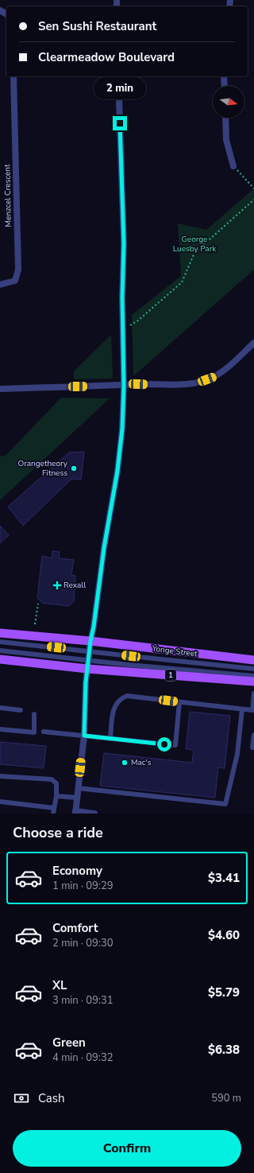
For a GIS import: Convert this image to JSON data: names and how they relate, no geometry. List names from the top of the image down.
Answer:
{
  "streets": {
    "main road": ["Yonge Street", "1"],
    "street": ["Menzcel Crescent"]
  },
  "parks": ["George Luesby Park"],
  "places": {
    "other": ["Orangetheory Fitness", "Mac's"],
    "health": ["Rexall"]
  },
  "north": "right",
  "page": {
    "banner": ["Sen Sushi Restaurant", "Clearmeadow Boulevard"],
    "bubble": "2 min",
    "heading": "Choose a ride",
    "list": [
      {
        "name": "Economy",
        "note": "1 min · 09:29",
        "value": "$3.41"
      },
      {
        "name": "Comfort",
        "note": "2 min · 09:30",
        "value": "$4.60"
      },
      {
        "name": "XL",
        "note": "3 min · 09:31",
        "value": "$5.79"
      },
      {
        "name": "Green",
        "note": "4 min · 09:32",
        "value": "$6.38"
      }
    ],
    "pay": ["Cash", "590 m"],
    "buttons": "Confirm"
  }
}
